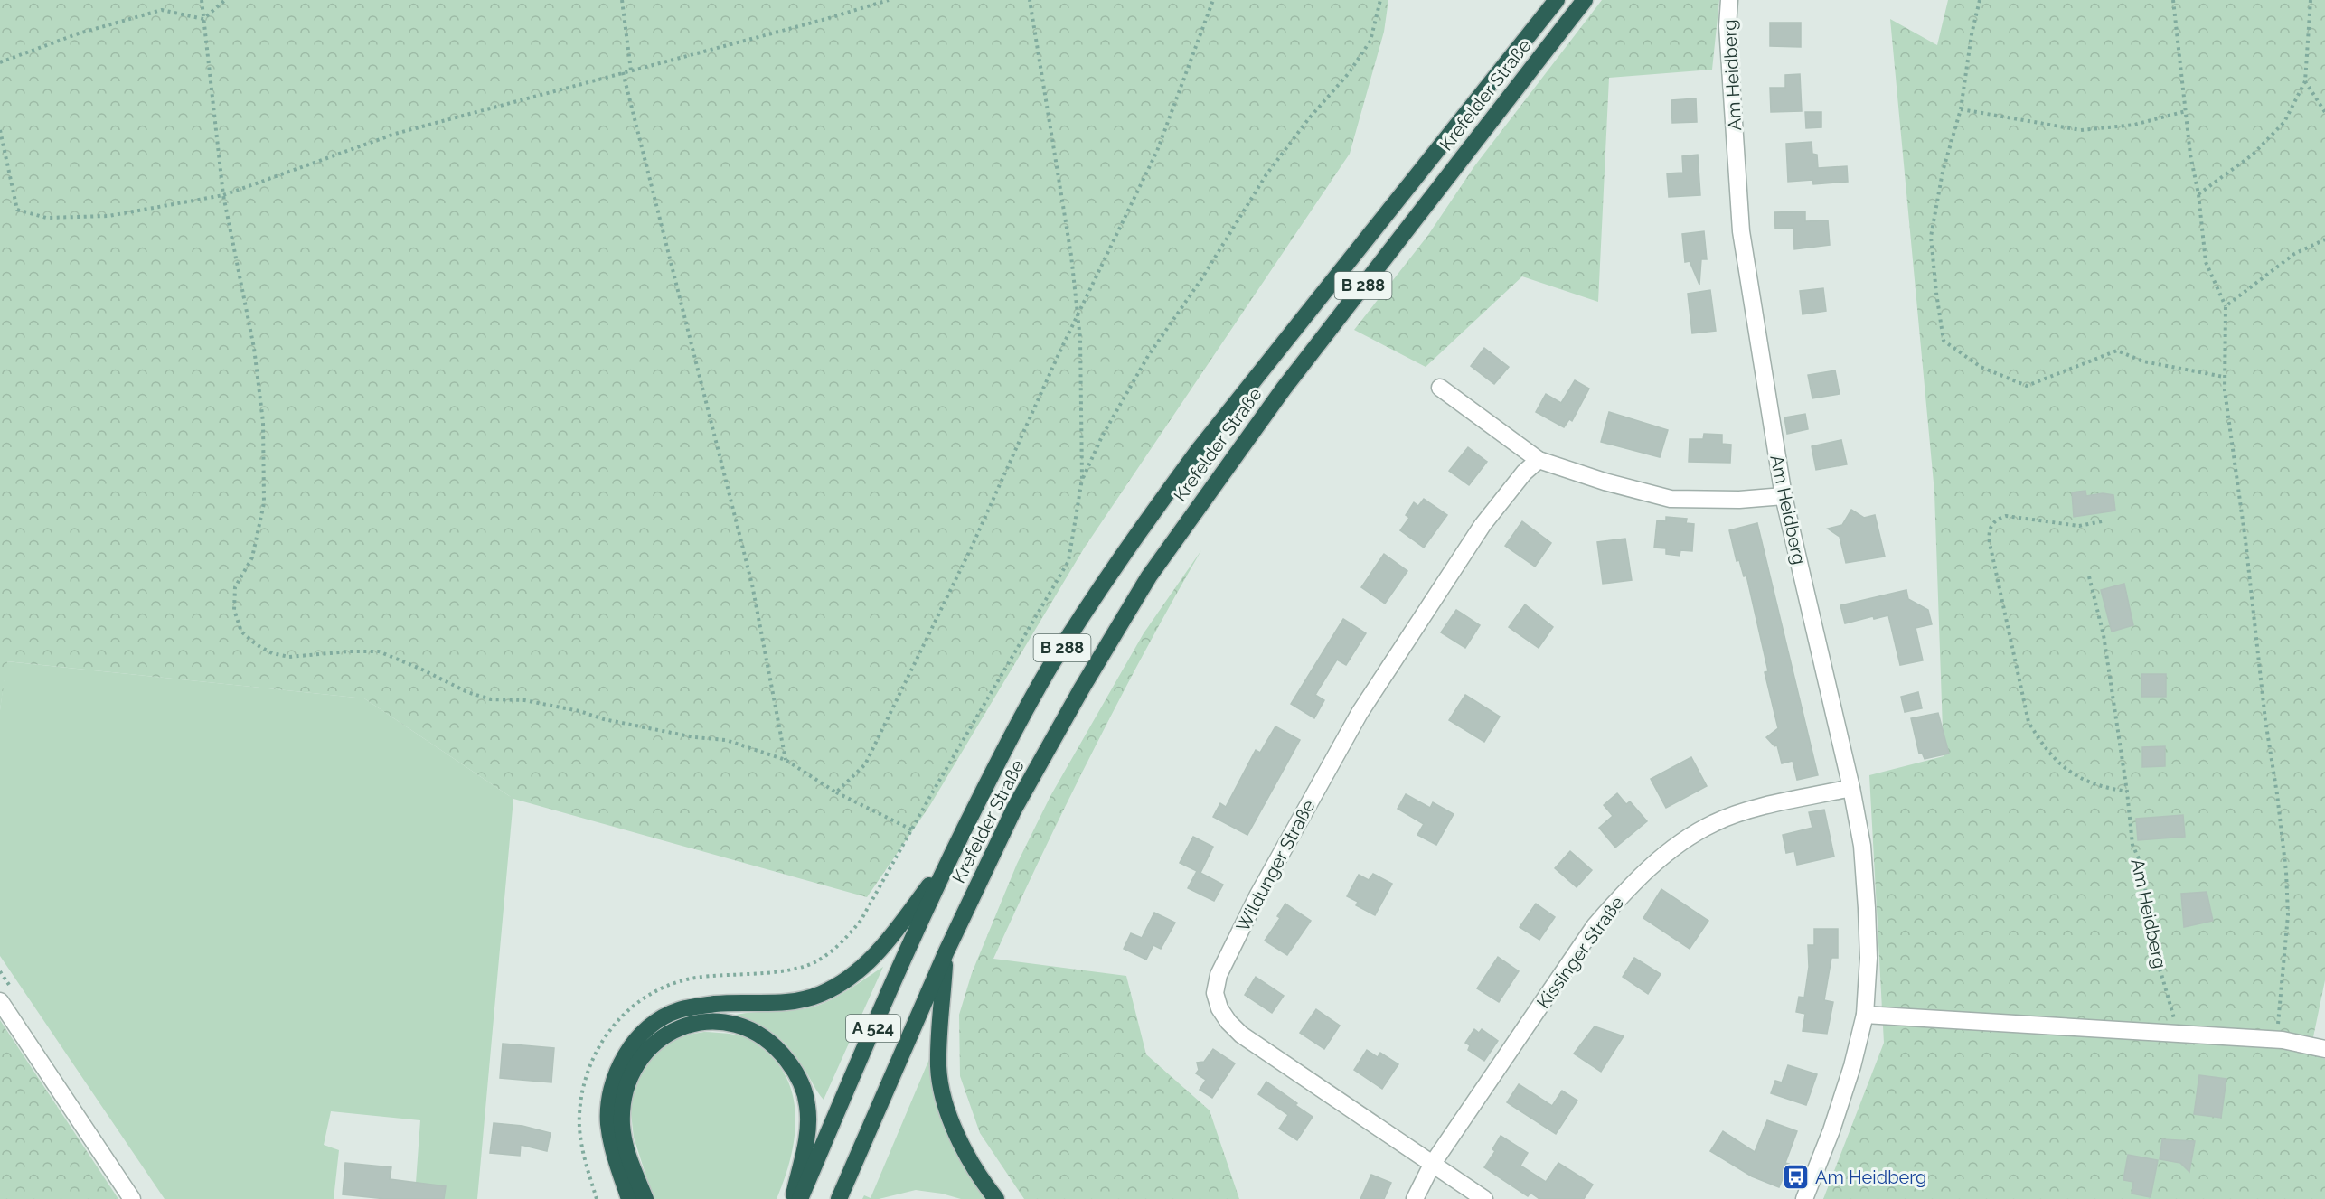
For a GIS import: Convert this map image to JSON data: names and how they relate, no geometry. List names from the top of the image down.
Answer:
{
  "streets": {
    "highway": ["Krefelder Straße", "B 288", "A 524"],
    "street": ["Am Heidberg", "Wildunger Straße", "Kissinger Straße"]
  },
  "crossings": [
    ["Am Heidberg", "Kissinger Straße"],
    ["Krefelder Straße", "A 524"],
    ["Wildunger Straße", "Kissinger Straße"]
  ],
  "places": {
    "bus stop": ["Am Heidberg"]
  }
}
